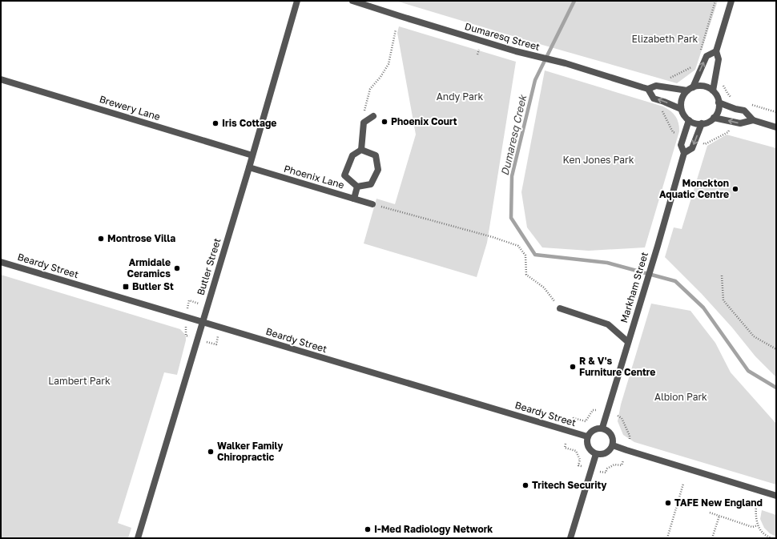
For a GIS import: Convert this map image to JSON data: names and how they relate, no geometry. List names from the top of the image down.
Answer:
{
  "streets": {
    "street": [
      "Dumaresq Street",
      "Brewery Lane",
      "Phoenix Lane",
      "Beardy Street",
      "Butler Street",
      "Markham Street"
    ]
  },
  "crossings": [
    ["Dumaresq Street", "Markham Street"],
    ["Brewery Lane", "Butler Street"],
    ["Phoenix Lane", "Butler Street"],
    ["Beardy Street", "Butler Street"],
    ["Beardy Street", "Markham Street"]
  ],
  "water": ["Dumaresq Creek"],
  "parks": [
    "Elizabeth Park",
    "Andy Park",
    "Ken Jones Park",
    "Lambert Park",
    "Albion Park"
  ],
  "places": {
    "other": [
      "Phoenix Court",
      "Iris Cottage",
      "Monckton Aquatic Centre",
      "Montrose Villa",
      "Armidale Ceramics",
      "R & V's Furniture Centre",
      "Walker Family Chiropractic",
      "Tritech Security",
      "TAFE New England",
      "I-Med Radiology Network"
    ],
    "transit": ["Butler St"]
  }
}
